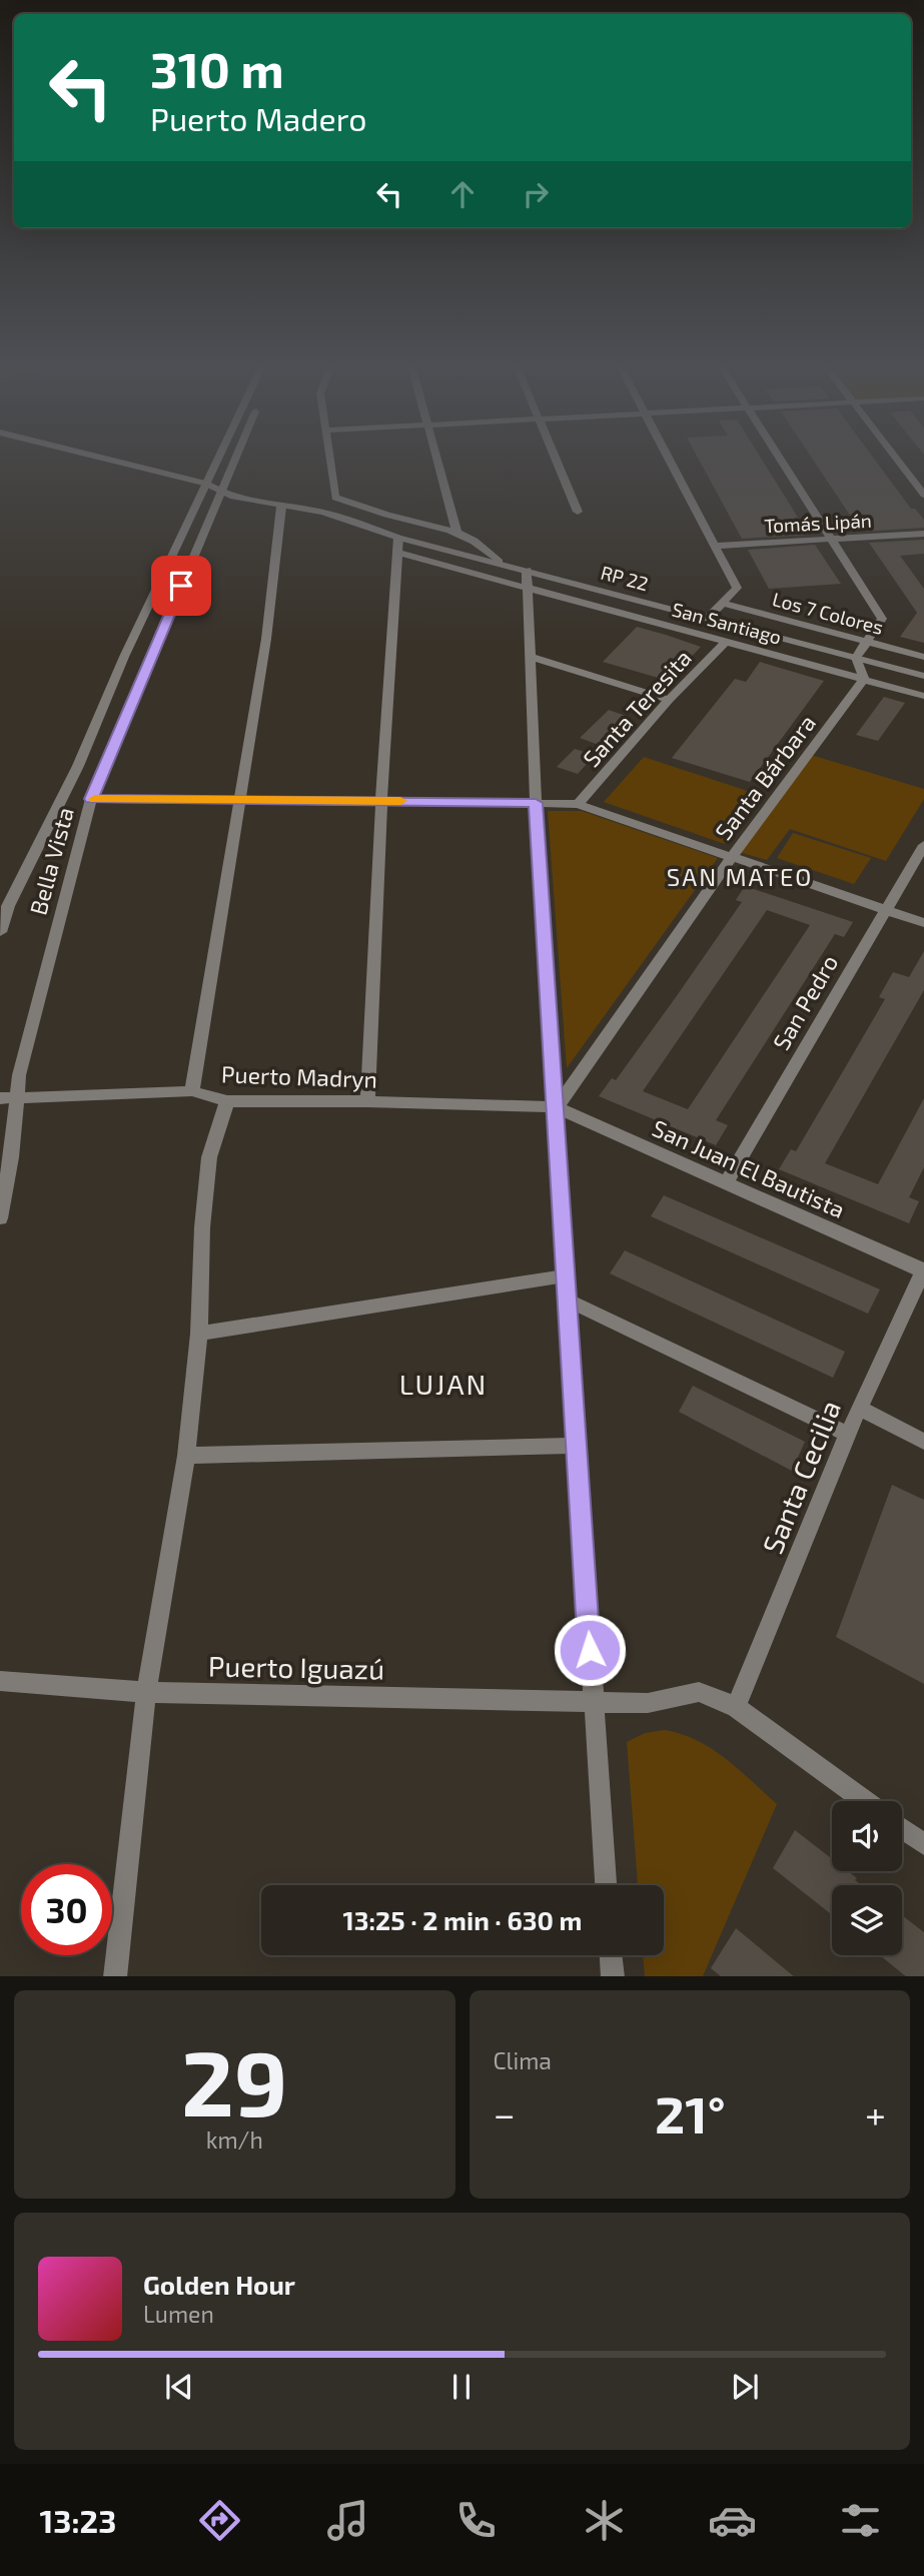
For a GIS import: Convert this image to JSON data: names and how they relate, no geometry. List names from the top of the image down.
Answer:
{
  "streets": {
    "street": [
      "Tomás Lipán",
      "RP 22",
      "Los 7 Colores",
      "San Santiago",
      "Santa Teresita",
      "Santa Bárbara",
      "Bella Vista",
      "San Pedro",
      "Puerto Madryn",
      "San Juan El Bautista",
      "Santa Cecilia",
      "Puerto Iguazú"
    ]
  },
  "crossings": [
    ["RP 22", "Bella Vista"],
    ["San Santiago", "Santa Teresita"],
    ["San Santiago", "Santa Bárbara"],
    ["Santa Bárbara", "Puerto Madryn"],
    ["Santa Bárbara", "San Juan El Bautista"],
    ["Bella Vista", "Puerto Madryn"],
    ["San Pedro", "San Juan El Bautista"],
    ["Puerto Madryn", "San Juan El Bautista"],
    ["San Juan El Bautista", "Santa Cecilia"],
    ["Santa Cecilia", "Puerto Iguazú"]
  ],
  "districts": ["SAN MATEO", "LUJAN"],
  "page": {
    "turn": ["310 m", "Puerto Madero"],
    "limit": "30",
    "trip": "13:25 · 2 min · 630 m",
    "tile": [
      ["29", "km/h"],
      "Clima"
    ],
    "heat": ["−", "21°", "+"],
    "song": ["Golden Hour", "Lumen"],
    "tabs": "13:23"
  }
}
